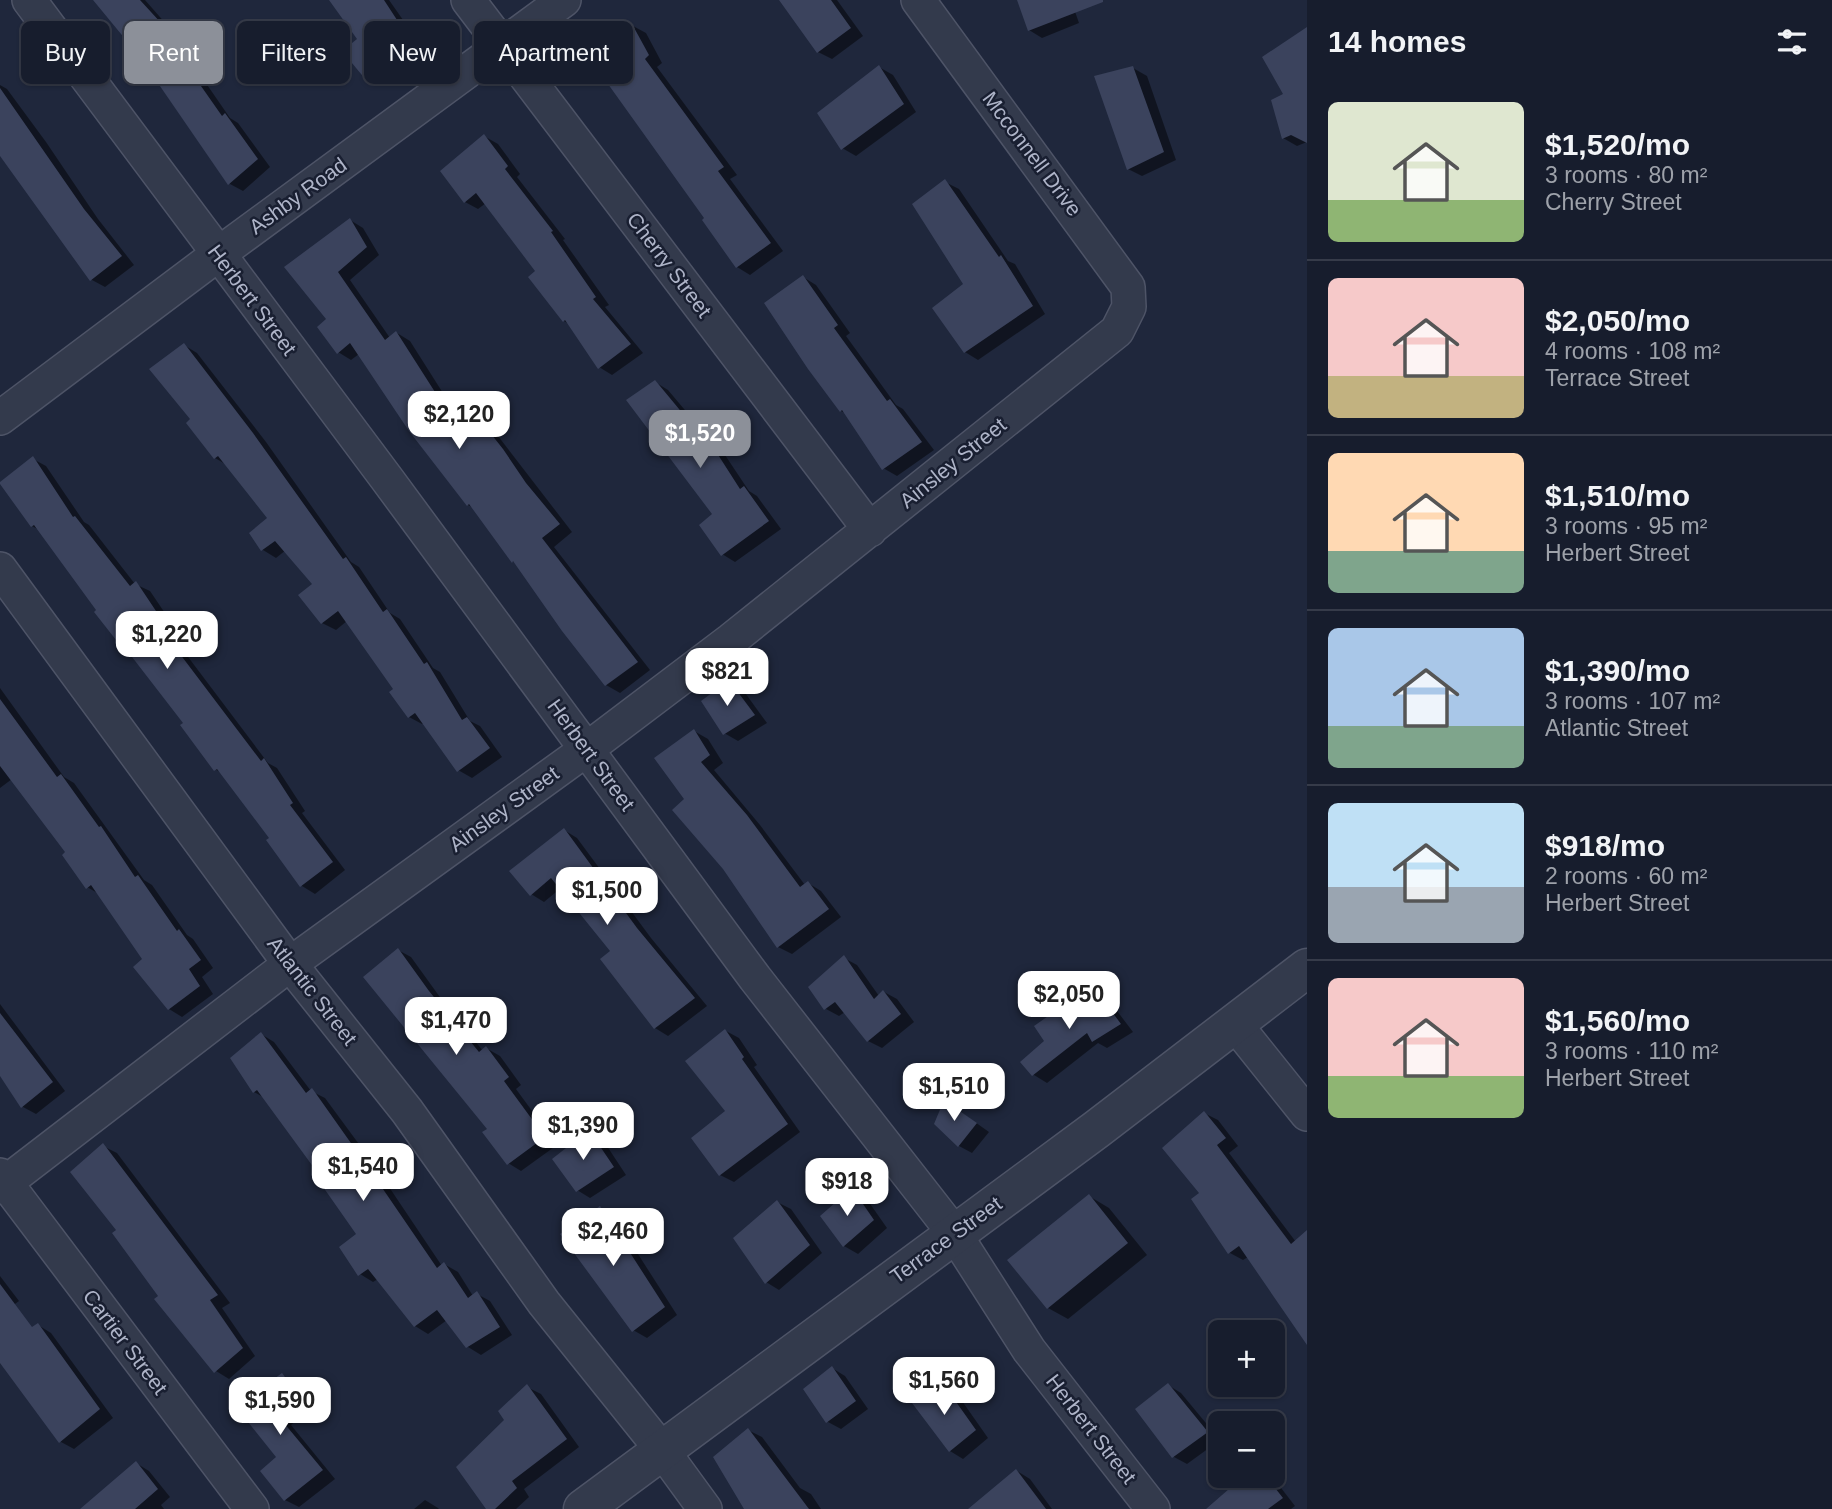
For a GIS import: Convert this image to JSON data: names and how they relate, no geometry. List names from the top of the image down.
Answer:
{
  "streets": {
    "street": [
      "Mcconnell Drive",
      "Ashby Road",
      "Cherry Street",
      "Herbert Street",
      "Ainsley Street",
      "Atlantic Street",
      "Terrace Street",
      "Cartier Street"
    ]
  },
  "crossings": [
    ["Mcconnell Drive", "Ainsley Street"],
    ["Ashby Road", "Herbert Street"],
    ["Cherry Street", "Ainsley Street"],
    ["Herbert Street", "Ainsley Street"],
    ["Herbert Street", "Terrace Street"],
    ["Ainsley Street", "Atlantic Street"],
    ["Ainsley Street", "Cartier Street"],
    ["Atlantic Street", "Terrace Street"]
  ],
  "page": {
    "heading": "14 homes",
    "chip": [
      "Buy",
      "Rent",
      "Filters",
      "New",
      "Apartment"
    ],
    "list": [
      {
        "name": "$1,520/mo",
        "note": "3 rooms · 80 m² · Cherry Street"
      },
      {
        "name": "$2,050/mo",
        "note": "4 rooms · 108 m² · Terrace Street"
      },
      {
        "name": "$1,510/mo",
        "note": "3 rooms · 95 m² · Herbert Street"
      },
      {
        "name": "$1,390/mo",
        "note": "3 rooms · 107 m² · Atlantic Street"
      },
      {
        "name": "$918/mo",
        "note": "2 rooms · 60 m² · Herbert Street"
      },
      {
        "name": "$1,560/mo",
        "note": "3 rooms · 110 m² · Herbert Street"
      }
    ],
    "price": [
      "$2,120",
      "$1,520",
      "$1,220",
      "$821",
      "$1,500",
      "$2,050",
      "$1,470",
      "$1,510",
      "$1,390",
      "$1,540",
      "$918",
      "$2,460",
      "$1,560",
      "$1,590"
    ],
    "map_buttons": ["+", "−"]
  }
}
